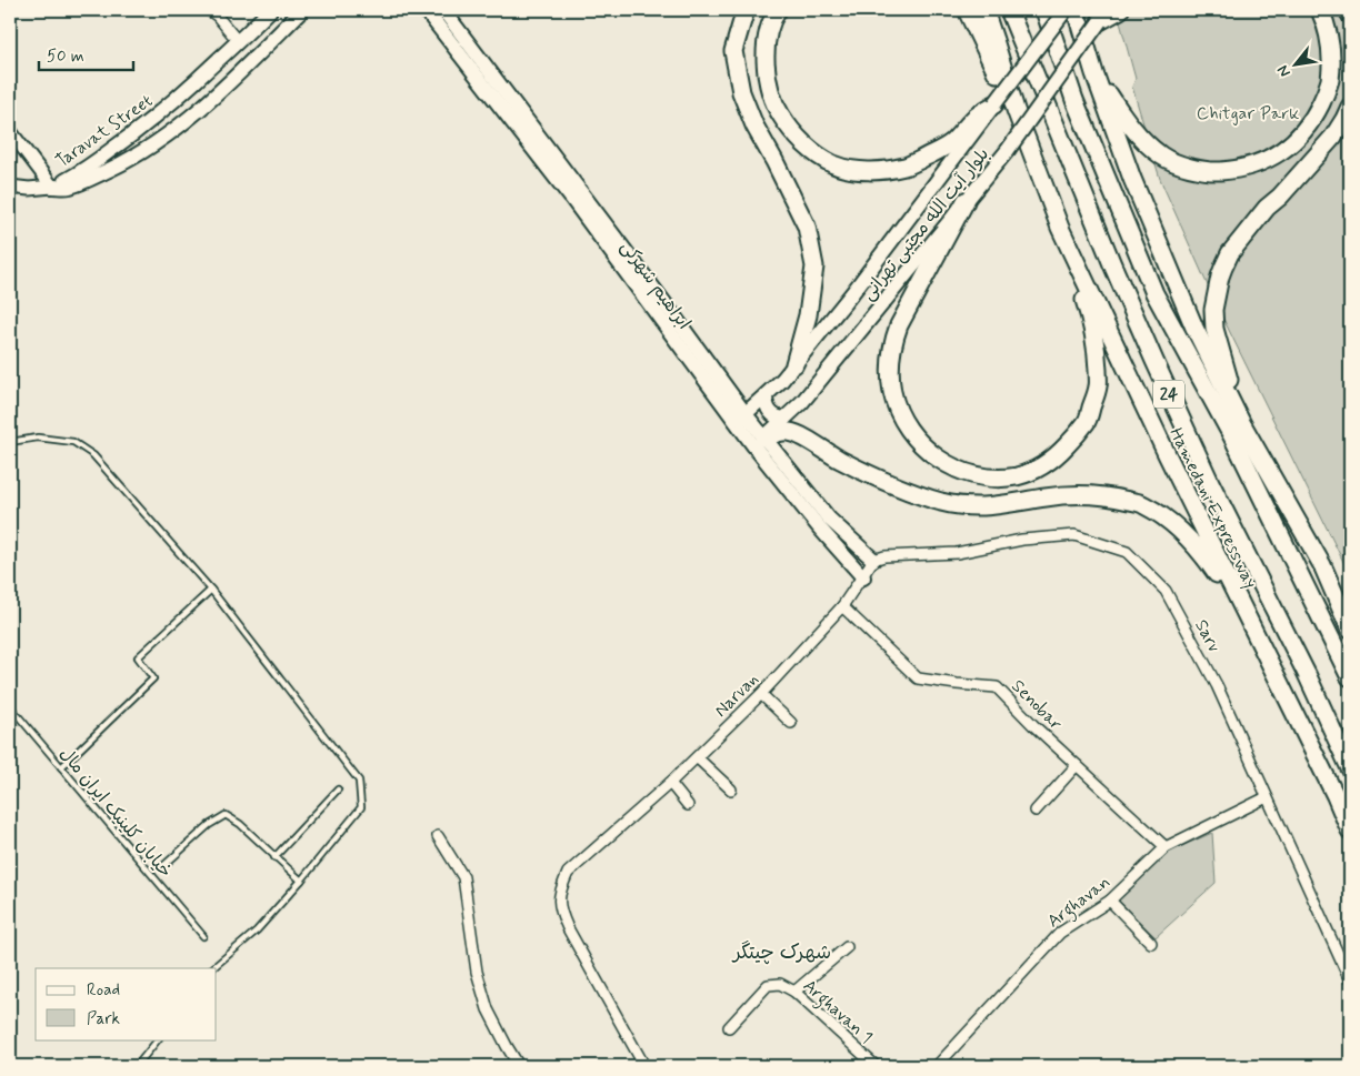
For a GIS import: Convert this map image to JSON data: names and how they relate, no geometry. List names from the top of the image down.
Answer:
{
  "streets": {
    "highway": ["24", "Hamedani Expressway"],
    "main road": ["Taravat Street", "بلوار آیت الله مجتبی تهرانی", "ابراهیم شهرکی"],
    "street": [
      "Sarv",
      "Narvan",
      "Senobar",
      "Arghavan",
      "Arghavan 1"
    ],
    "lane": ["خیابان کلینیک ایران مال"]
  },
  "crossings": [
    ["بلوار آیت الله مجتبی تهرانی", "ابراهیم شهرکی"],
    ["ابراهیم شهرکی", "Sarv"],
    ["ابراهیم شهرکی", "Narvan"],
    ["Sarv", "Narvan"],
    ["Sarv", "Arghavan"],
    ["Narvan", "Senobar"],
    ["Senobar", "Arghavan"]
  ],
  "districts": ["شهرک چیتگر"],
  "parks": ["Chitgar Park"],
  "legend": ["Road", "Park"],
  "scale_bar": "50 m",
  "north": "bottom left"
}
